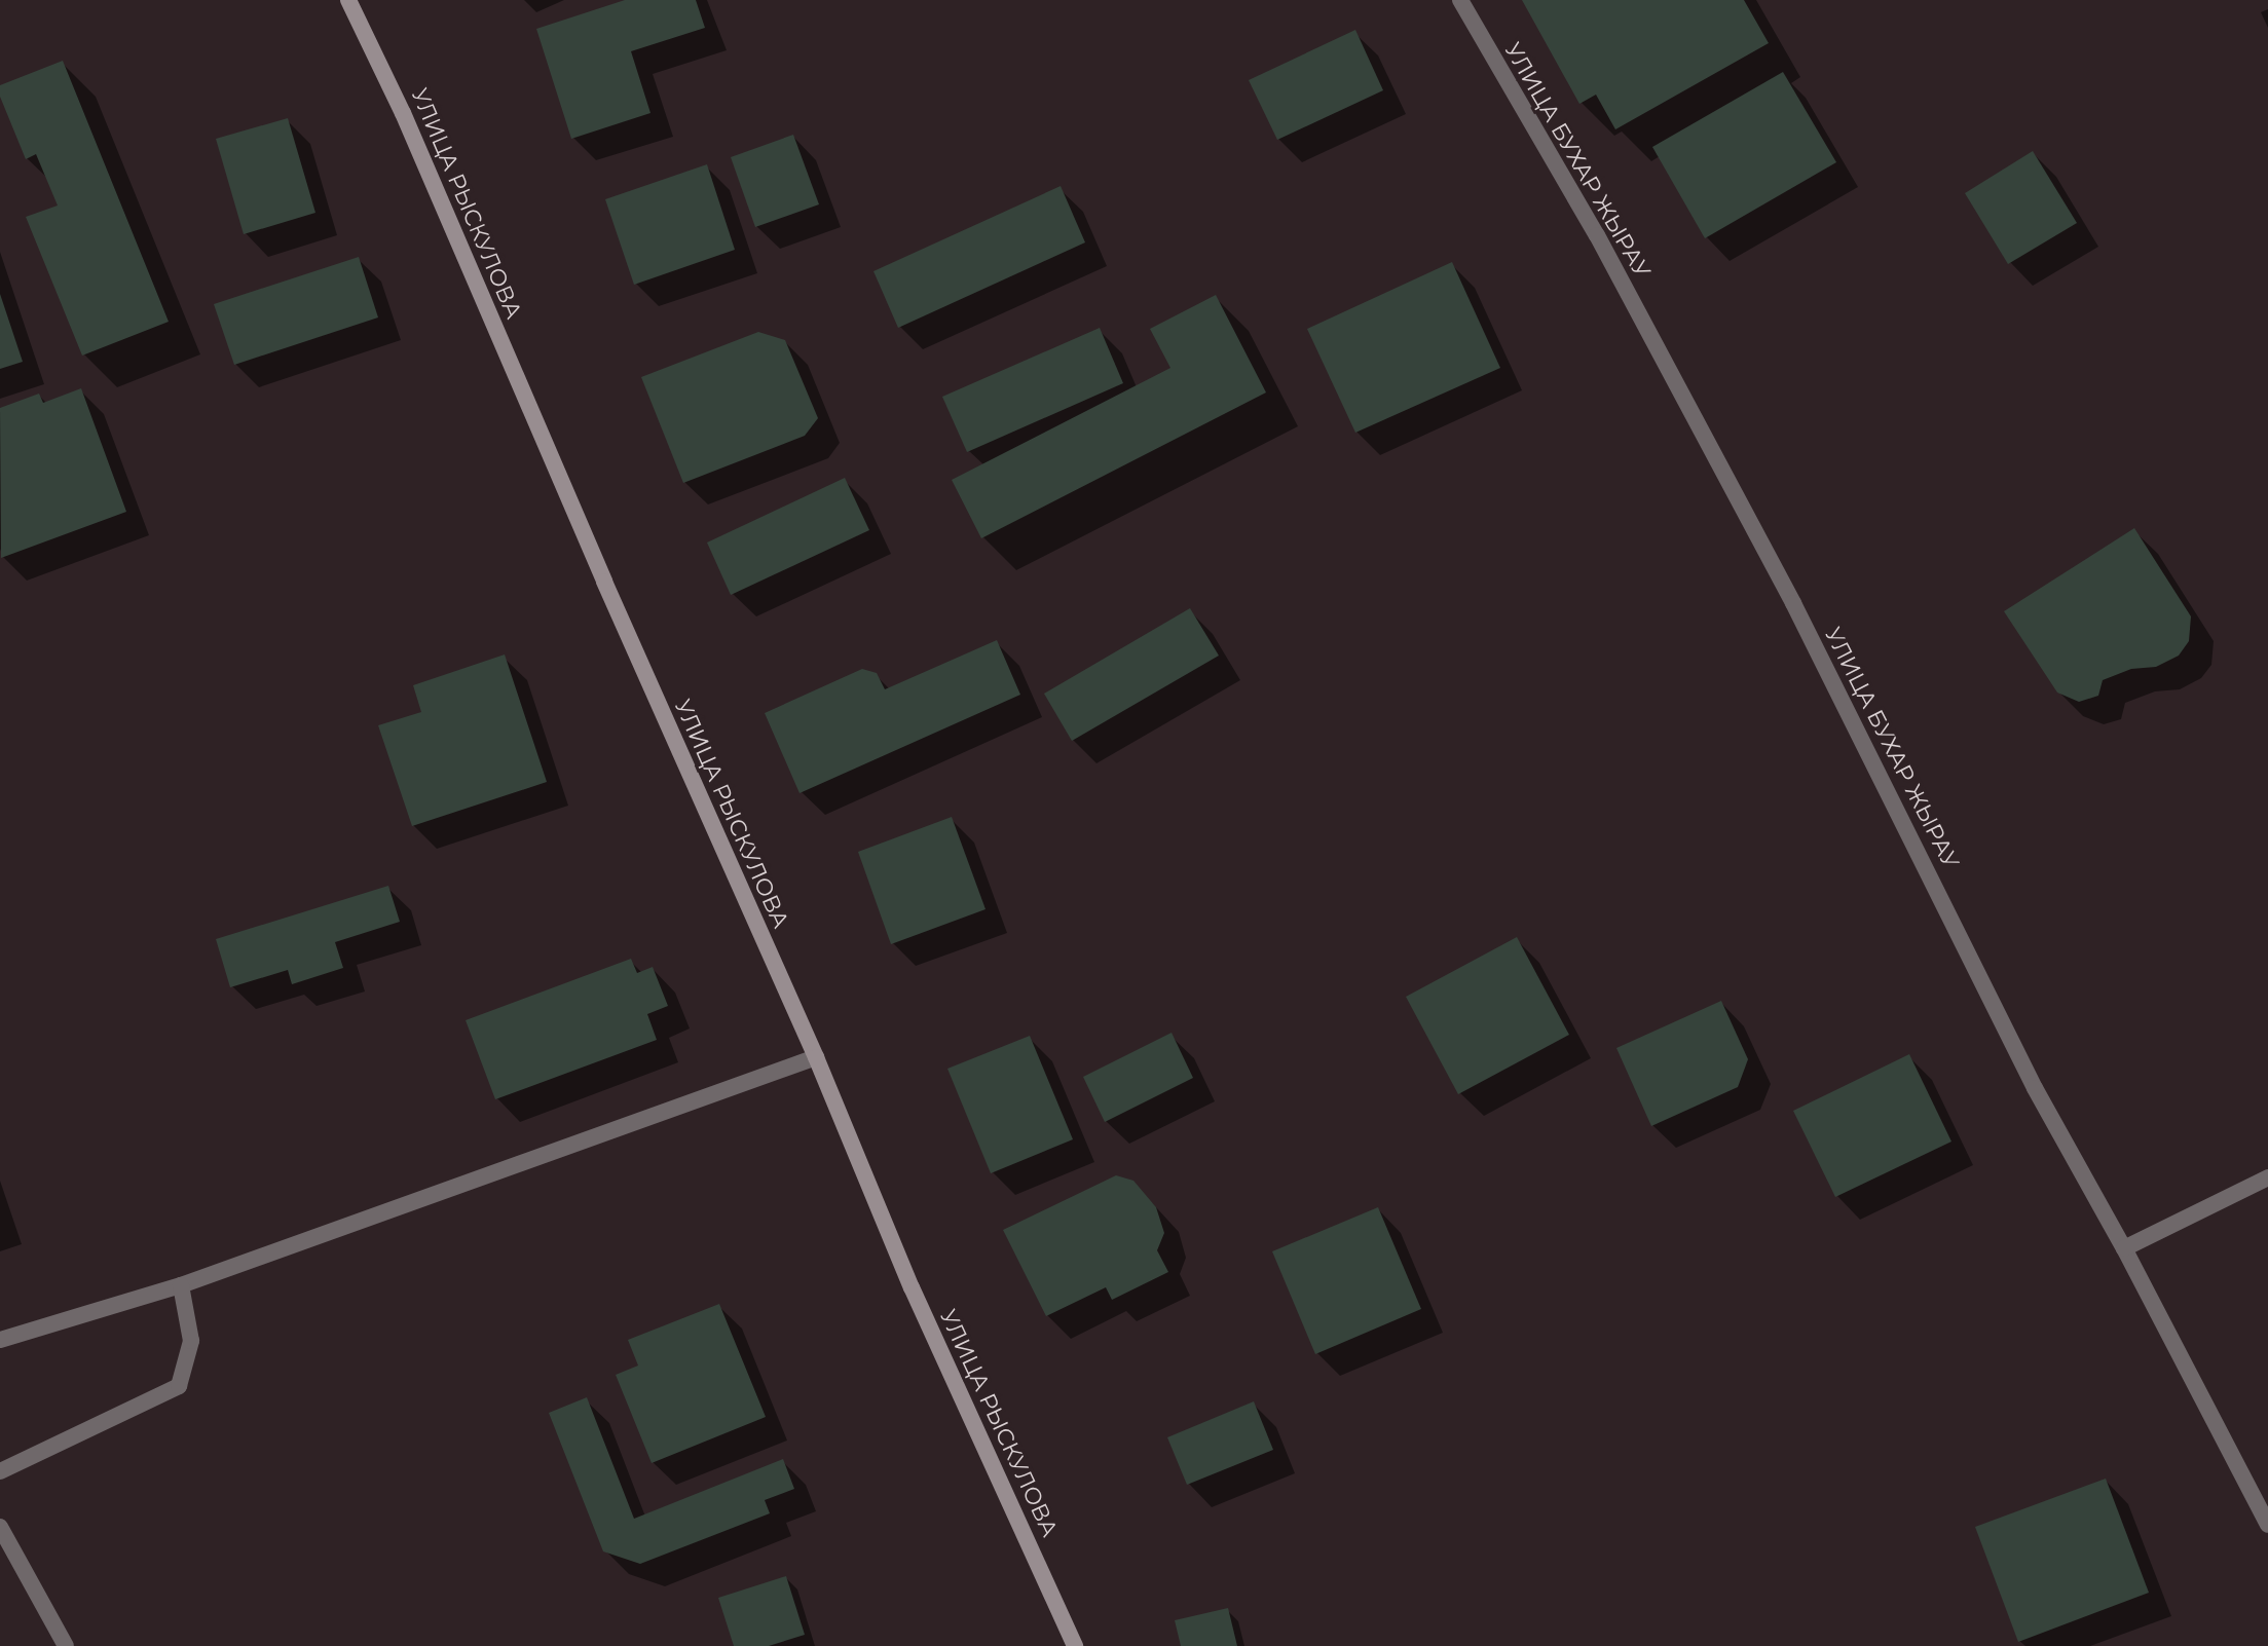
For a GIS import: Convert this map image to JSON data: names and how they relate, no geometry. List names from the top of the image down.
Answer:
{
  "streets": {
    "street": ["УЛИЦА БУХАР ЖЫРАУ", "УЛИЦА РЫСКУЛОВА"]
  }
}
